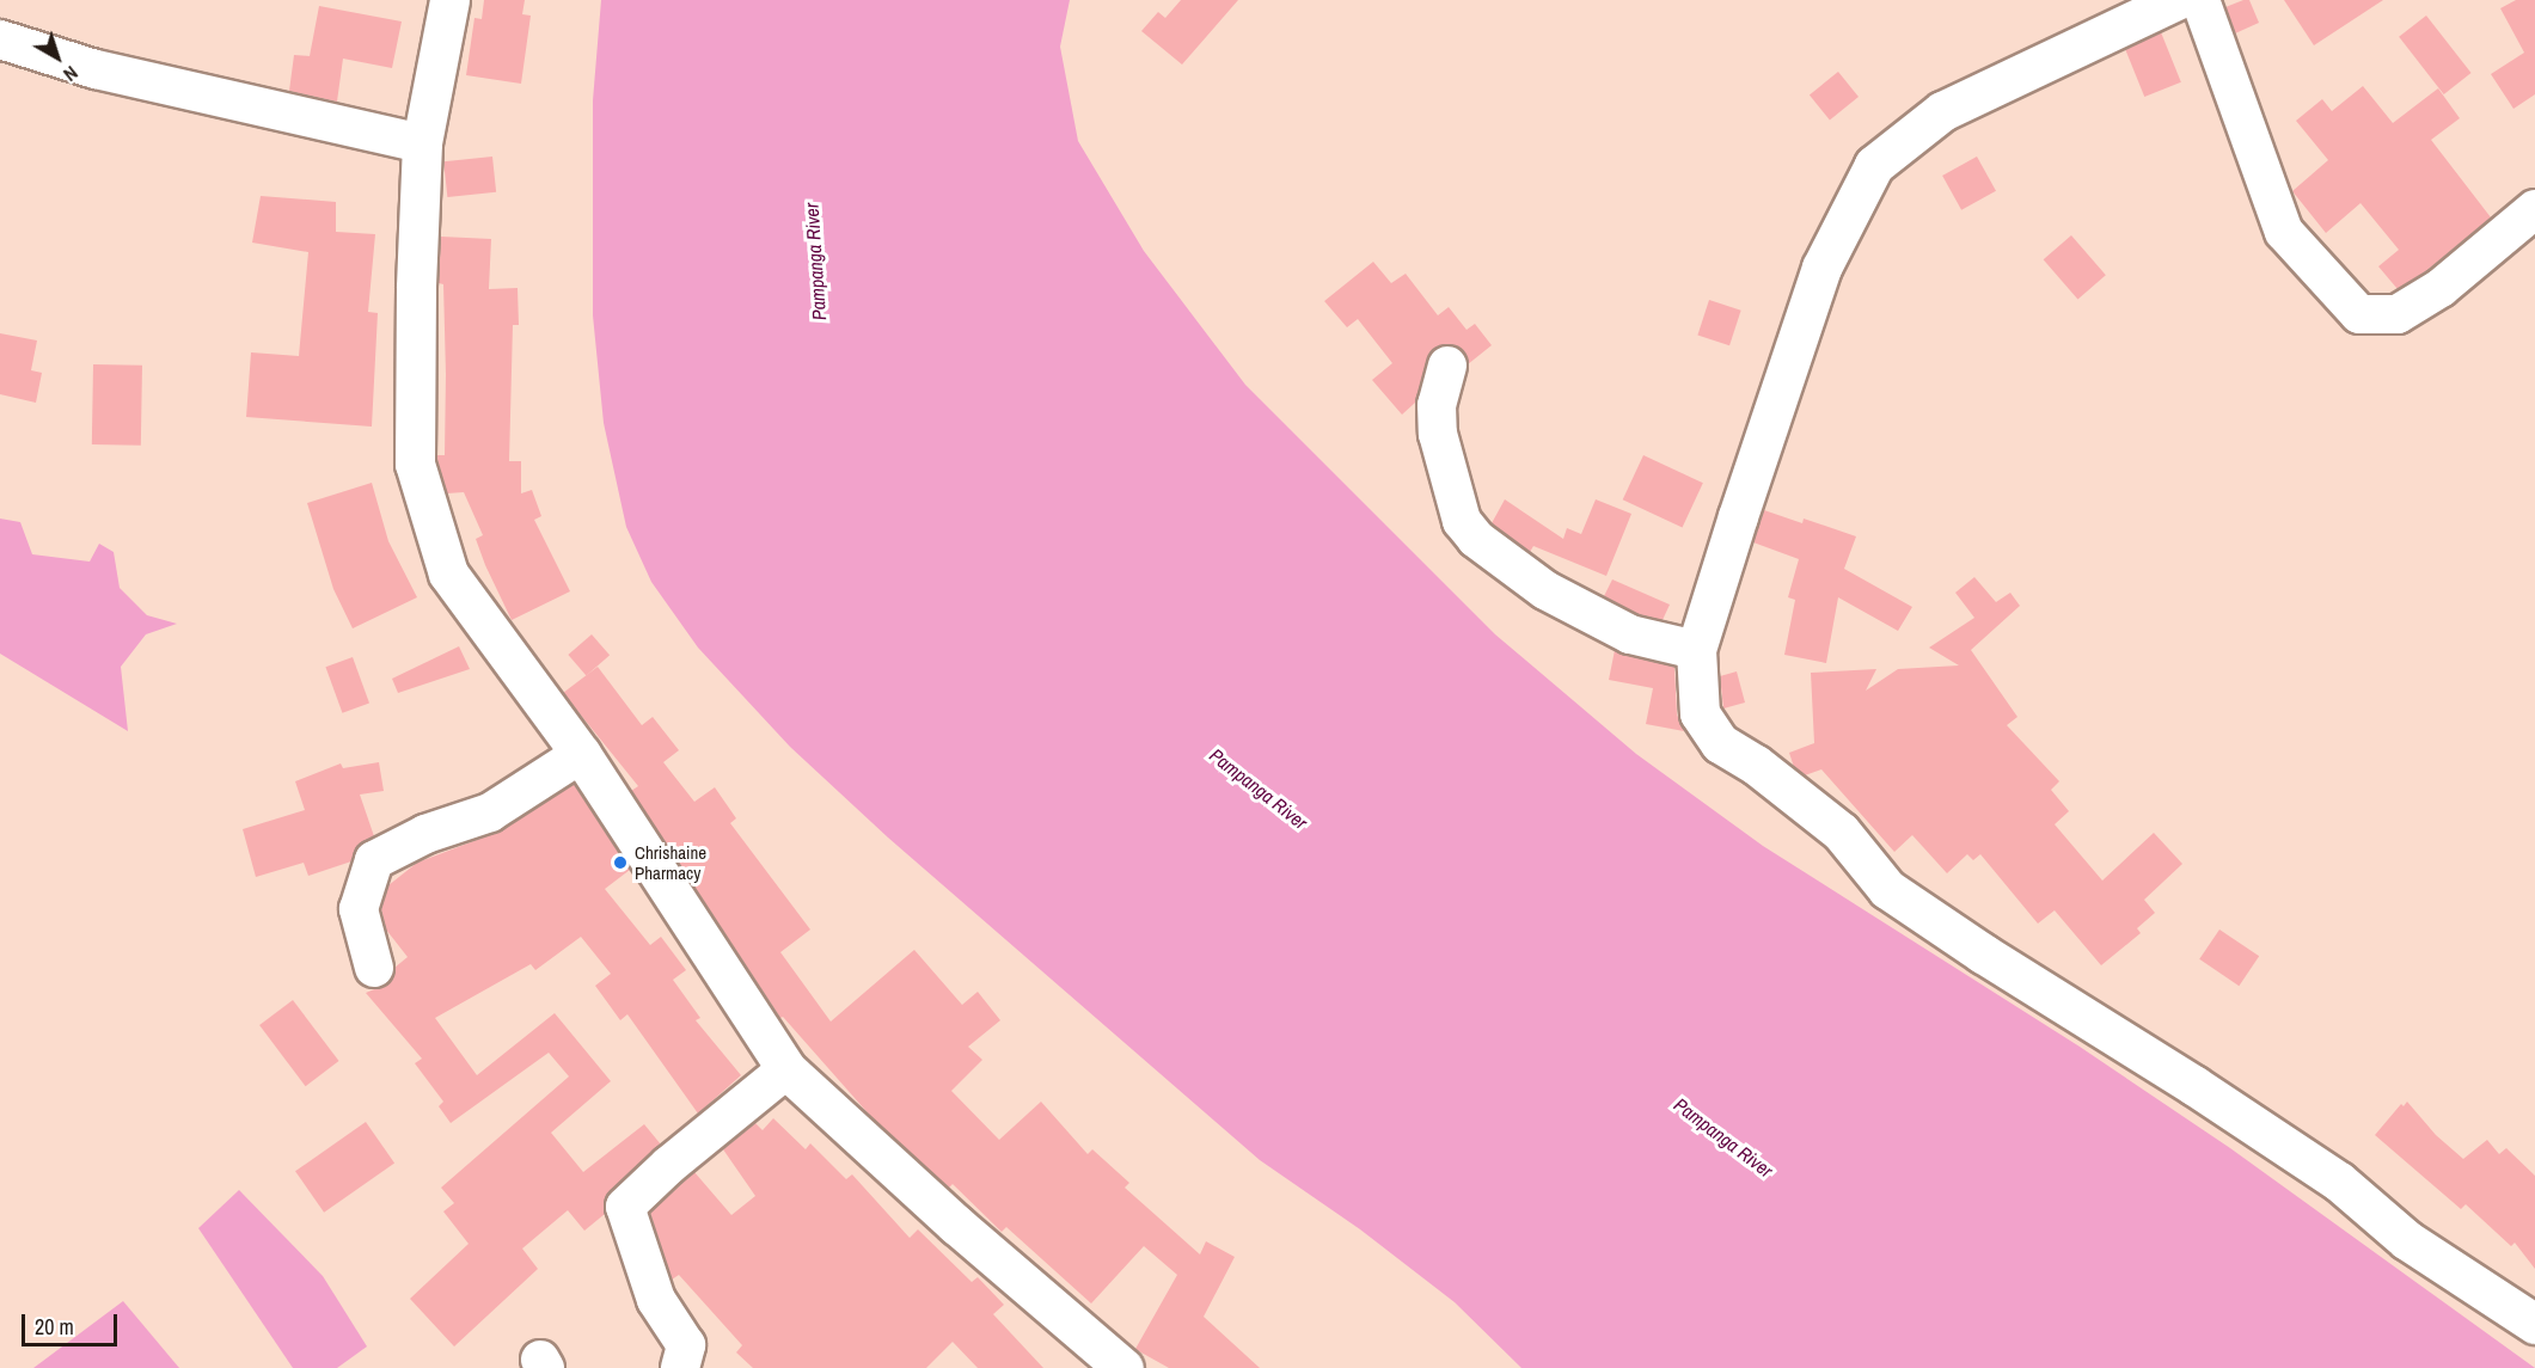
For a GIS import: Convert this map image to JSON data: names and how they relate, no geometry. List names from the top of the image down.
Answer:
{
  "water": ["Pampanga River"],
  "places": ["Chrishaine Pharmacy"],
  "scale_bar": "20 m",
  "north": "bottom right"
}
